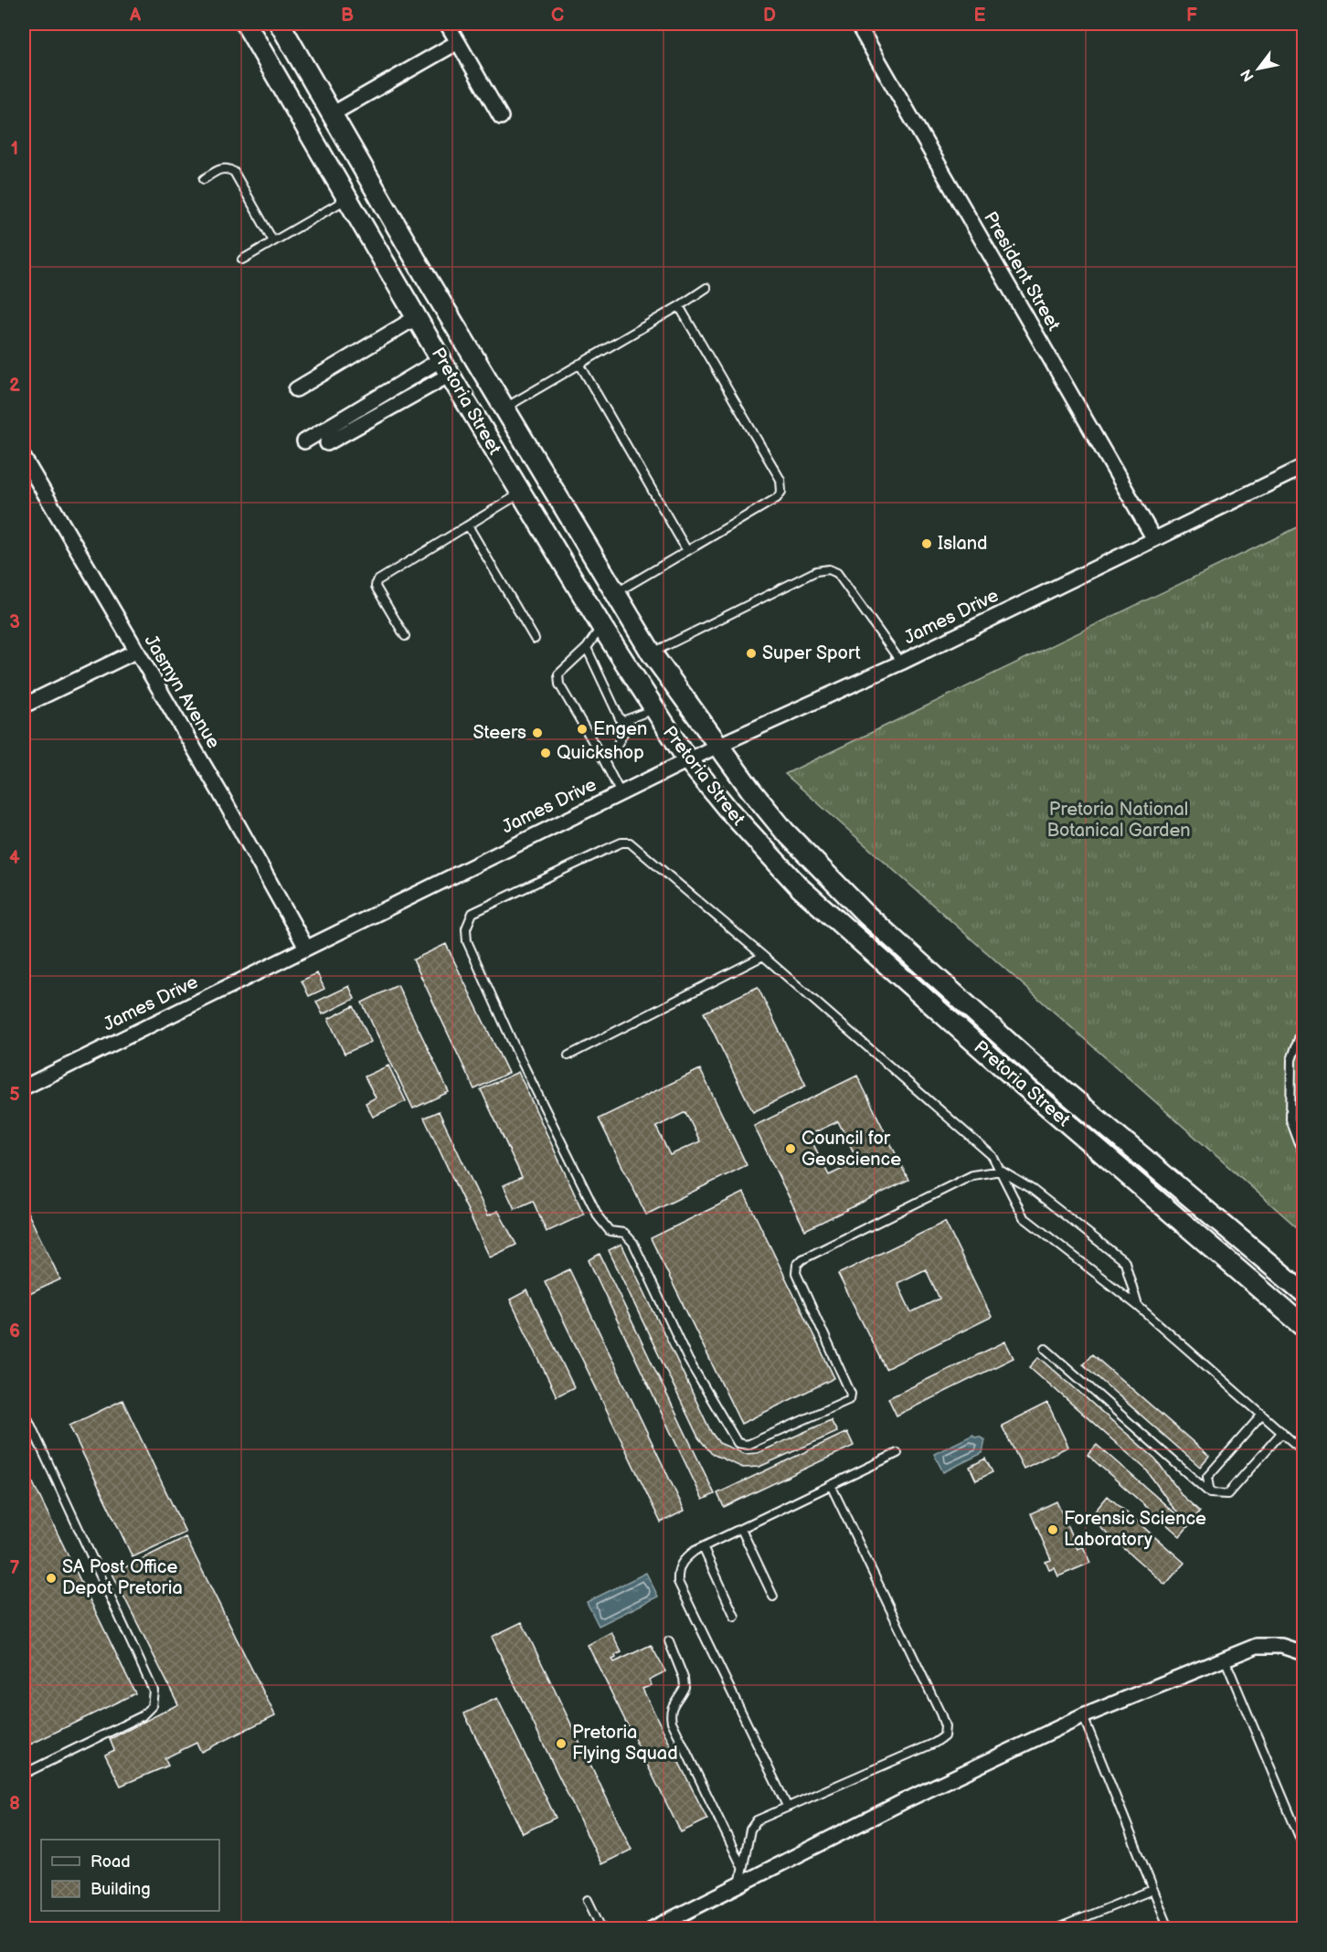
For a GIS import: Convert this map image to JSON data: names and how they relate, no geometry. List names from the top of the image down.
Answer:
{
  "streets": {
    "main road": ["Pretoria Street"],
    "street": ["President Street", "James Drive", "Jasmyn Avenue"]
  },
  "crossings": [
    ["President Street", "James Drive"],
    ["Pretoria Street", "James Drive"],
    ["James Drive", "Jasmyn Avenue"]
  ],
  "parks": ["Pretoria National Botanical Garden"],
  "places": [
    "Island",
    "Super Sport",
    "Engen",
    "Steers",
    "Quickshop",
    "Council for Geoscience",
    "Forensic Science Laboratory",
    "SA Post Office Depot Pretoria",
    "Pretoria Flying Squad"
  ],
  "legend": ["Road", "Building"],
  "north": "bottom left",
  "grid": {
    "columns": [
      "A",
      "B",
      "C",
      "D",
      "E",
      "F"
    ],
    "rows": [
      "1",
      "2",
      "3",
      "4",
      "5",
      "6",
      "7",
      "8"
    ]
  }
}
